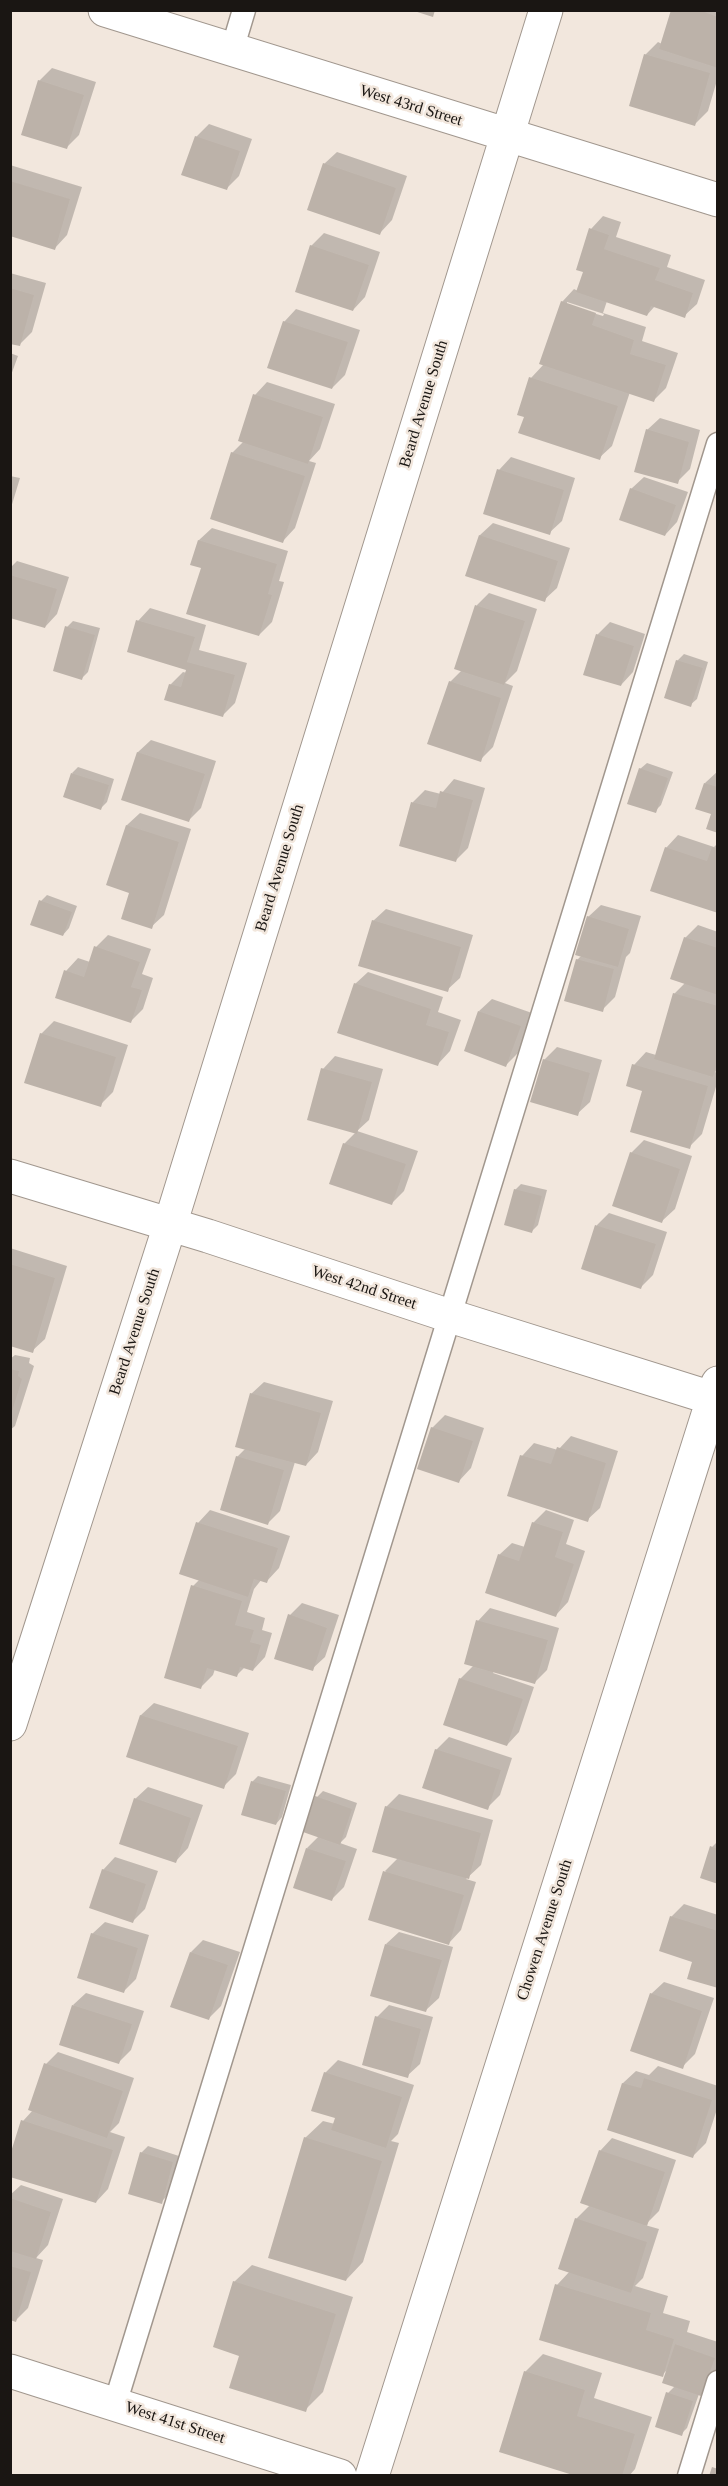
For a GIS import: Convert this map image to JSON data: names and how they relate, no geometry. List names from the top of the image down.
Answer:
{
  "streets": {
    "street": [
      "West 43rd Street",
      "Beard Avenue South",
      "West 42nd Street",
      "Chowen Avenue South",
      "West 41st Street"
    ]
  },
  "crossings": [
    ["West 43rd Street", "Beard Avenue South"],
    ["Beard Avenue South", "West 42nd Street"],
    ["West 42nd Street", "Chowen Avenue South"]
  ]
}
